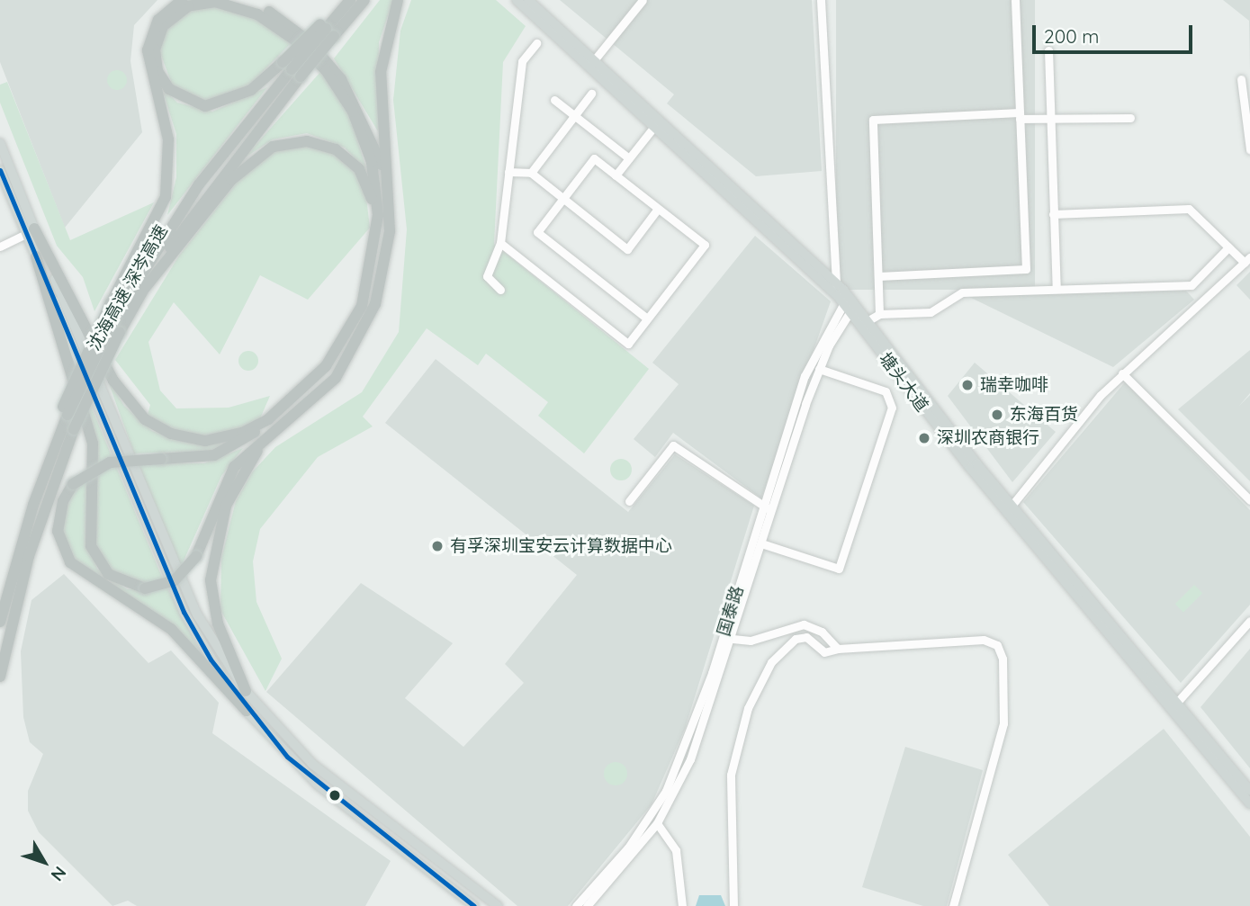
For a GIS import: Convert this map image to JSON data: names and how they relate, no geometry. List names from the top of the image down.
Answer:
{
  "streets": {
    "highway": ["沈海高速 深岑高速"],
    "main road": ["塘头大道"],
    "street": ["国泰路"]
  },
  "crossings": [
    ["塘头大道", "国泰路"]
  ],
  "places": [
    "瑞幸咖啡",
    "东海百货",
    "深圳农商银行",
    "有孚深圳宝安云计算数据中心"
  ],
  "scale_bar": "200 m",
  "north": "bottom right"
}
